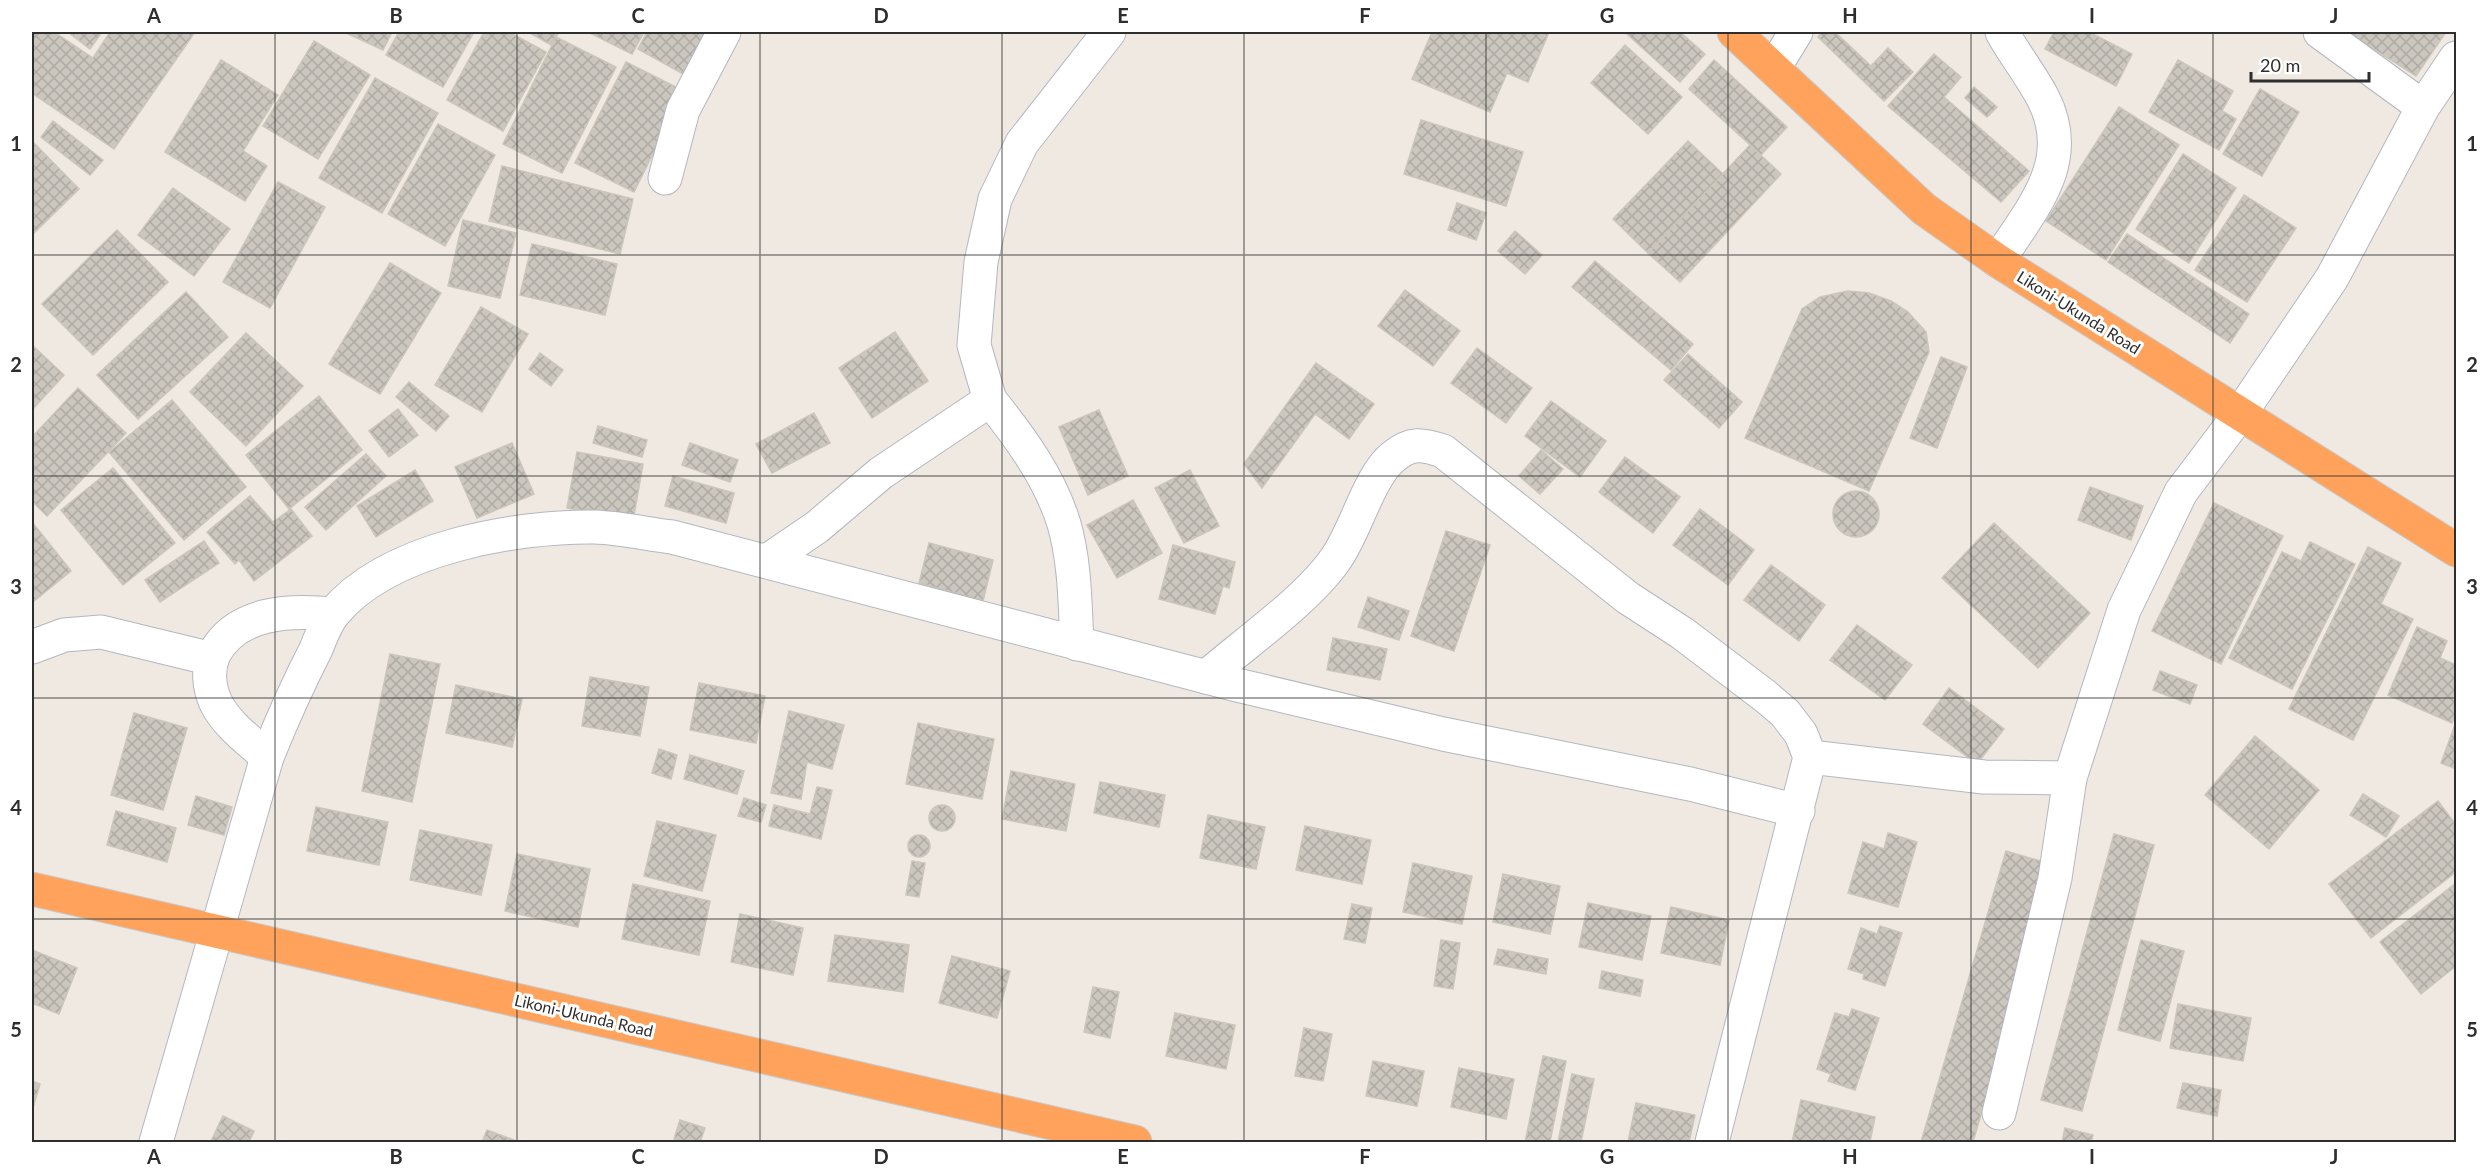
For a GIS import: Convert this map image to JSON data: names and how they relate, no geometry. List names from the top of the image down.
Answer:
{
  "streets": {
    "highway": ["Likoni-Ukunda Road"]
  },
  "scale_bar": "20 m",
  "grid": {
    "columns": [
      "A",
      "B",
      "C",
      "D",
      "E",
      "F",
      "G",
      "H",
      "I",
      "J"
    ],
    "rows": [
      "1",
      "2",
      "3",
      "4",
      "5"
    ]
  }
}
